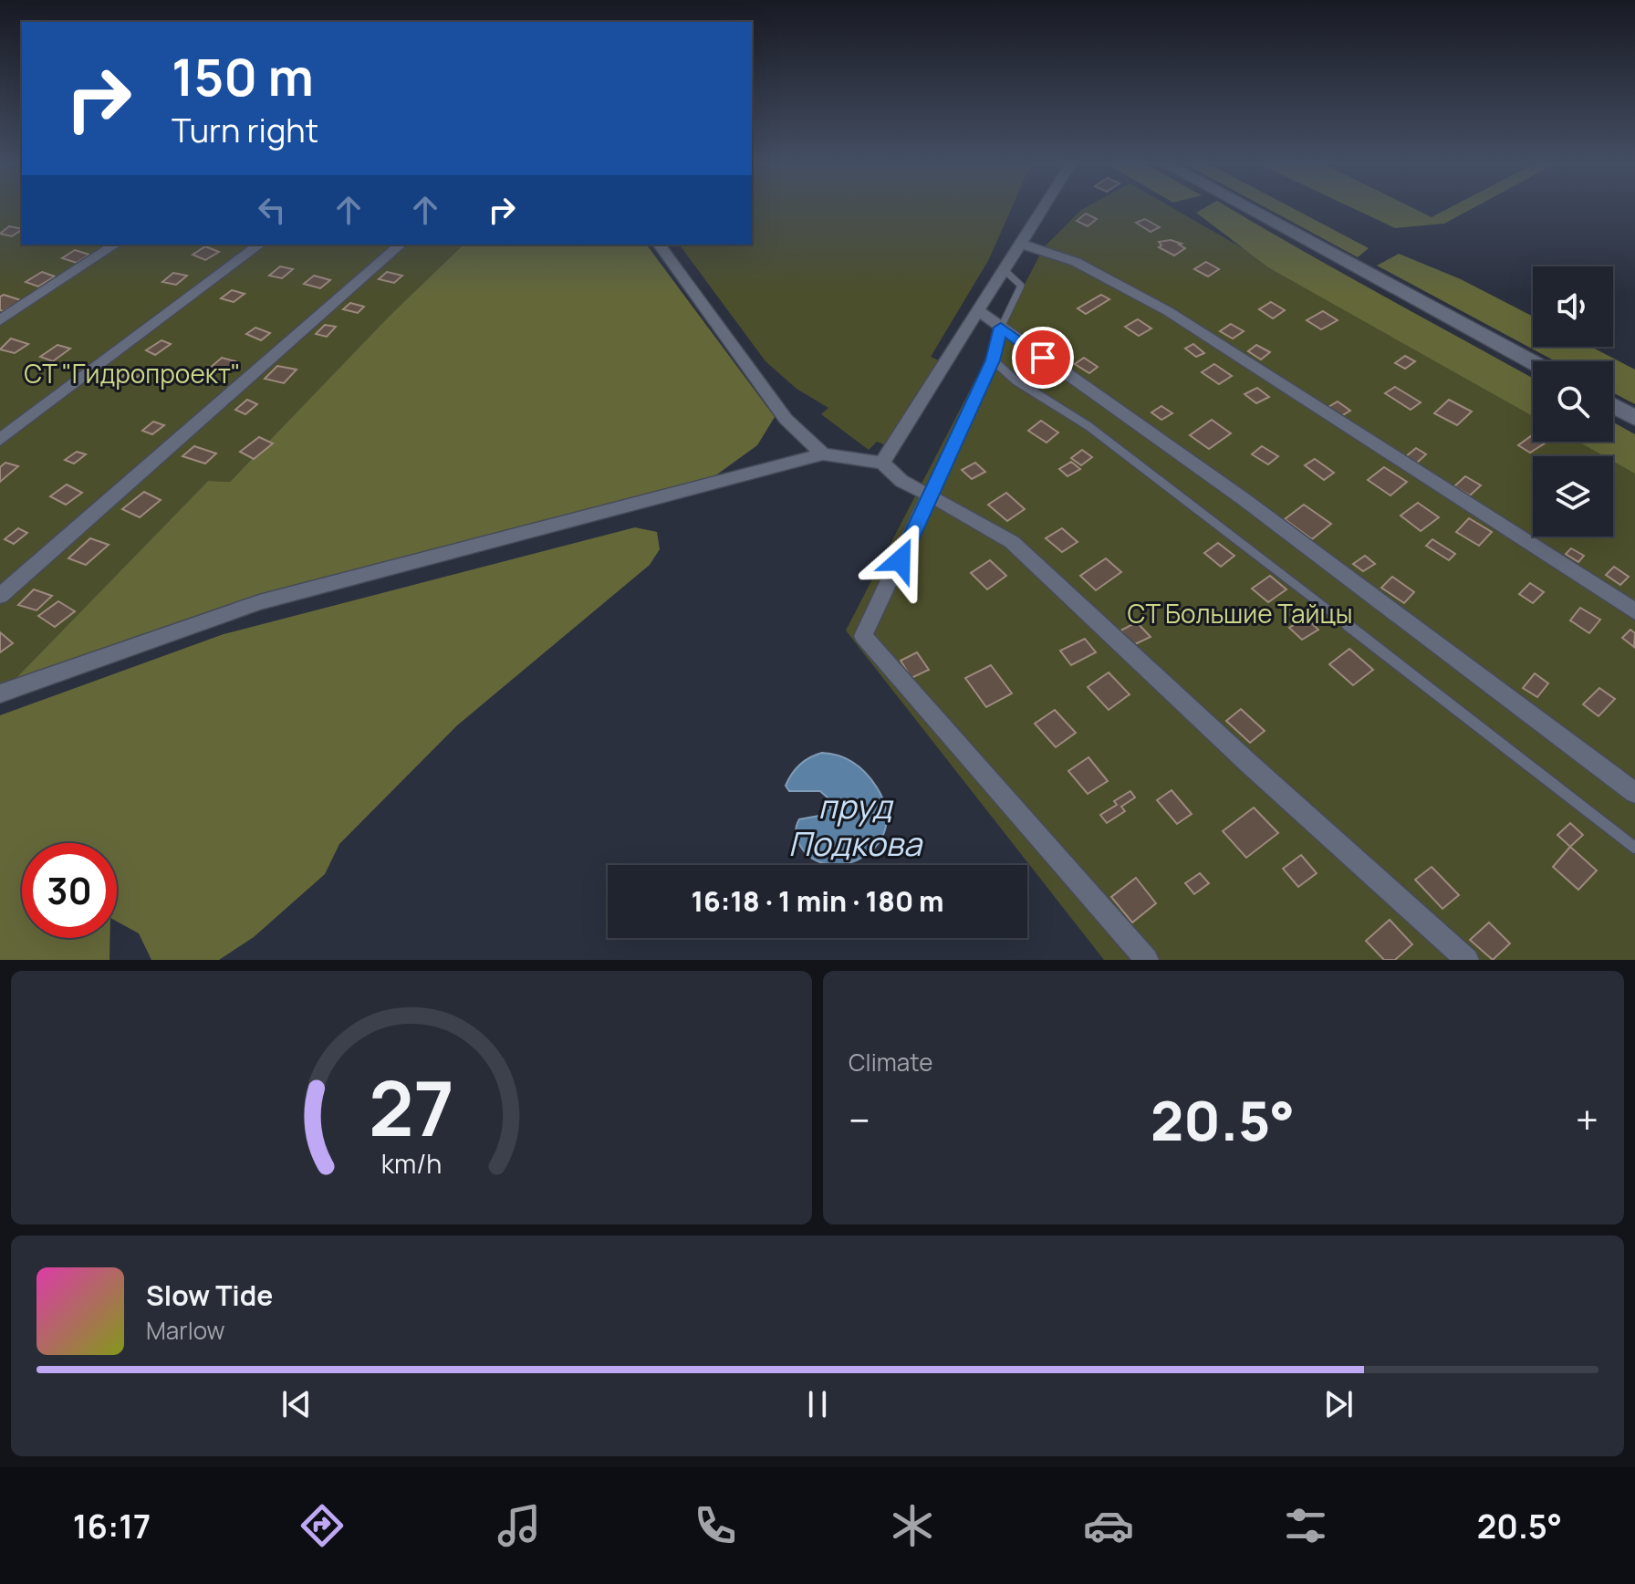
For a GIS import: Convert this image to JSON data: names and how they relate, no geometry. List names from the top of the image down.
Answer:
{
  "water": ["пруд Подкова"],
  "parks": ["СТ \"Гидропроект\"", "СТ Большие Тайцы"],
  "page": {
    "turn": ["150 m", "Turn right"],
    "limit": "30",
    "trip": "16:18 · 1 min · 180 m",
    "tile": "Climate",
    "heat": ["−", "20.5°", "+"],
    "song": ["Slow Tide", "Marlow"],
    "tabs": ["16:17", "20.5°"],
    "gauge": ["27", "km/h"]
  }
}
